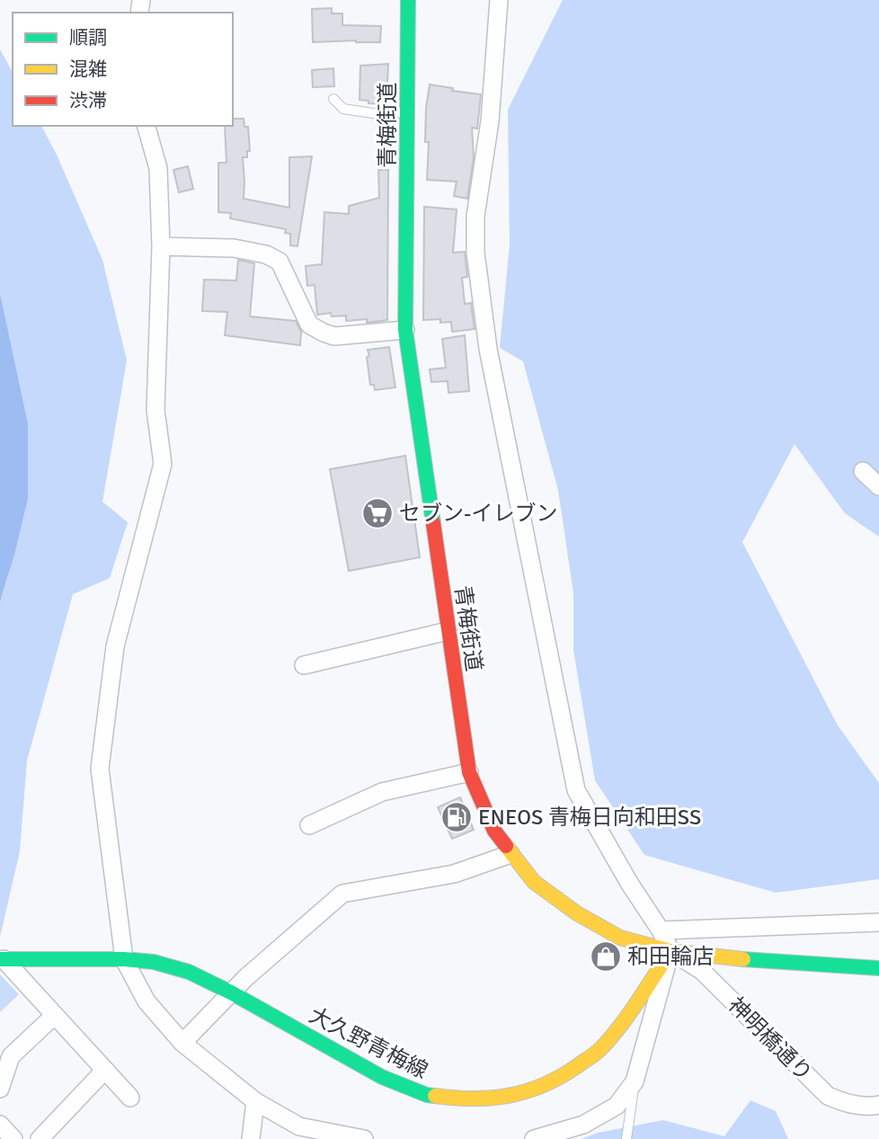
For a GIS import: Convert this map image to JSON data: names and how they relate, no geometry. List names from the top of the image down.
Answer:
{
  "streets": {
    "main road": ["青梅街道", "大久野青梅線"],
    "street": ["神明橋通り"]
  },
  "crossings": [
    ["青梅街道", "神明橋通り"],
    ["青梅街道", "大久野青梅線"],
    ["神明橋通り", "大久野青梅線"]
  ],
  "places": {
    "supermarket": ["セブン-イレブン"],
    "fuel station": ["ENEOS 青梅日向和田SS"],
    "shop": ["和田輪店"]
  },
  "legend": ["順調", "混雑", "渋滞"]
}
